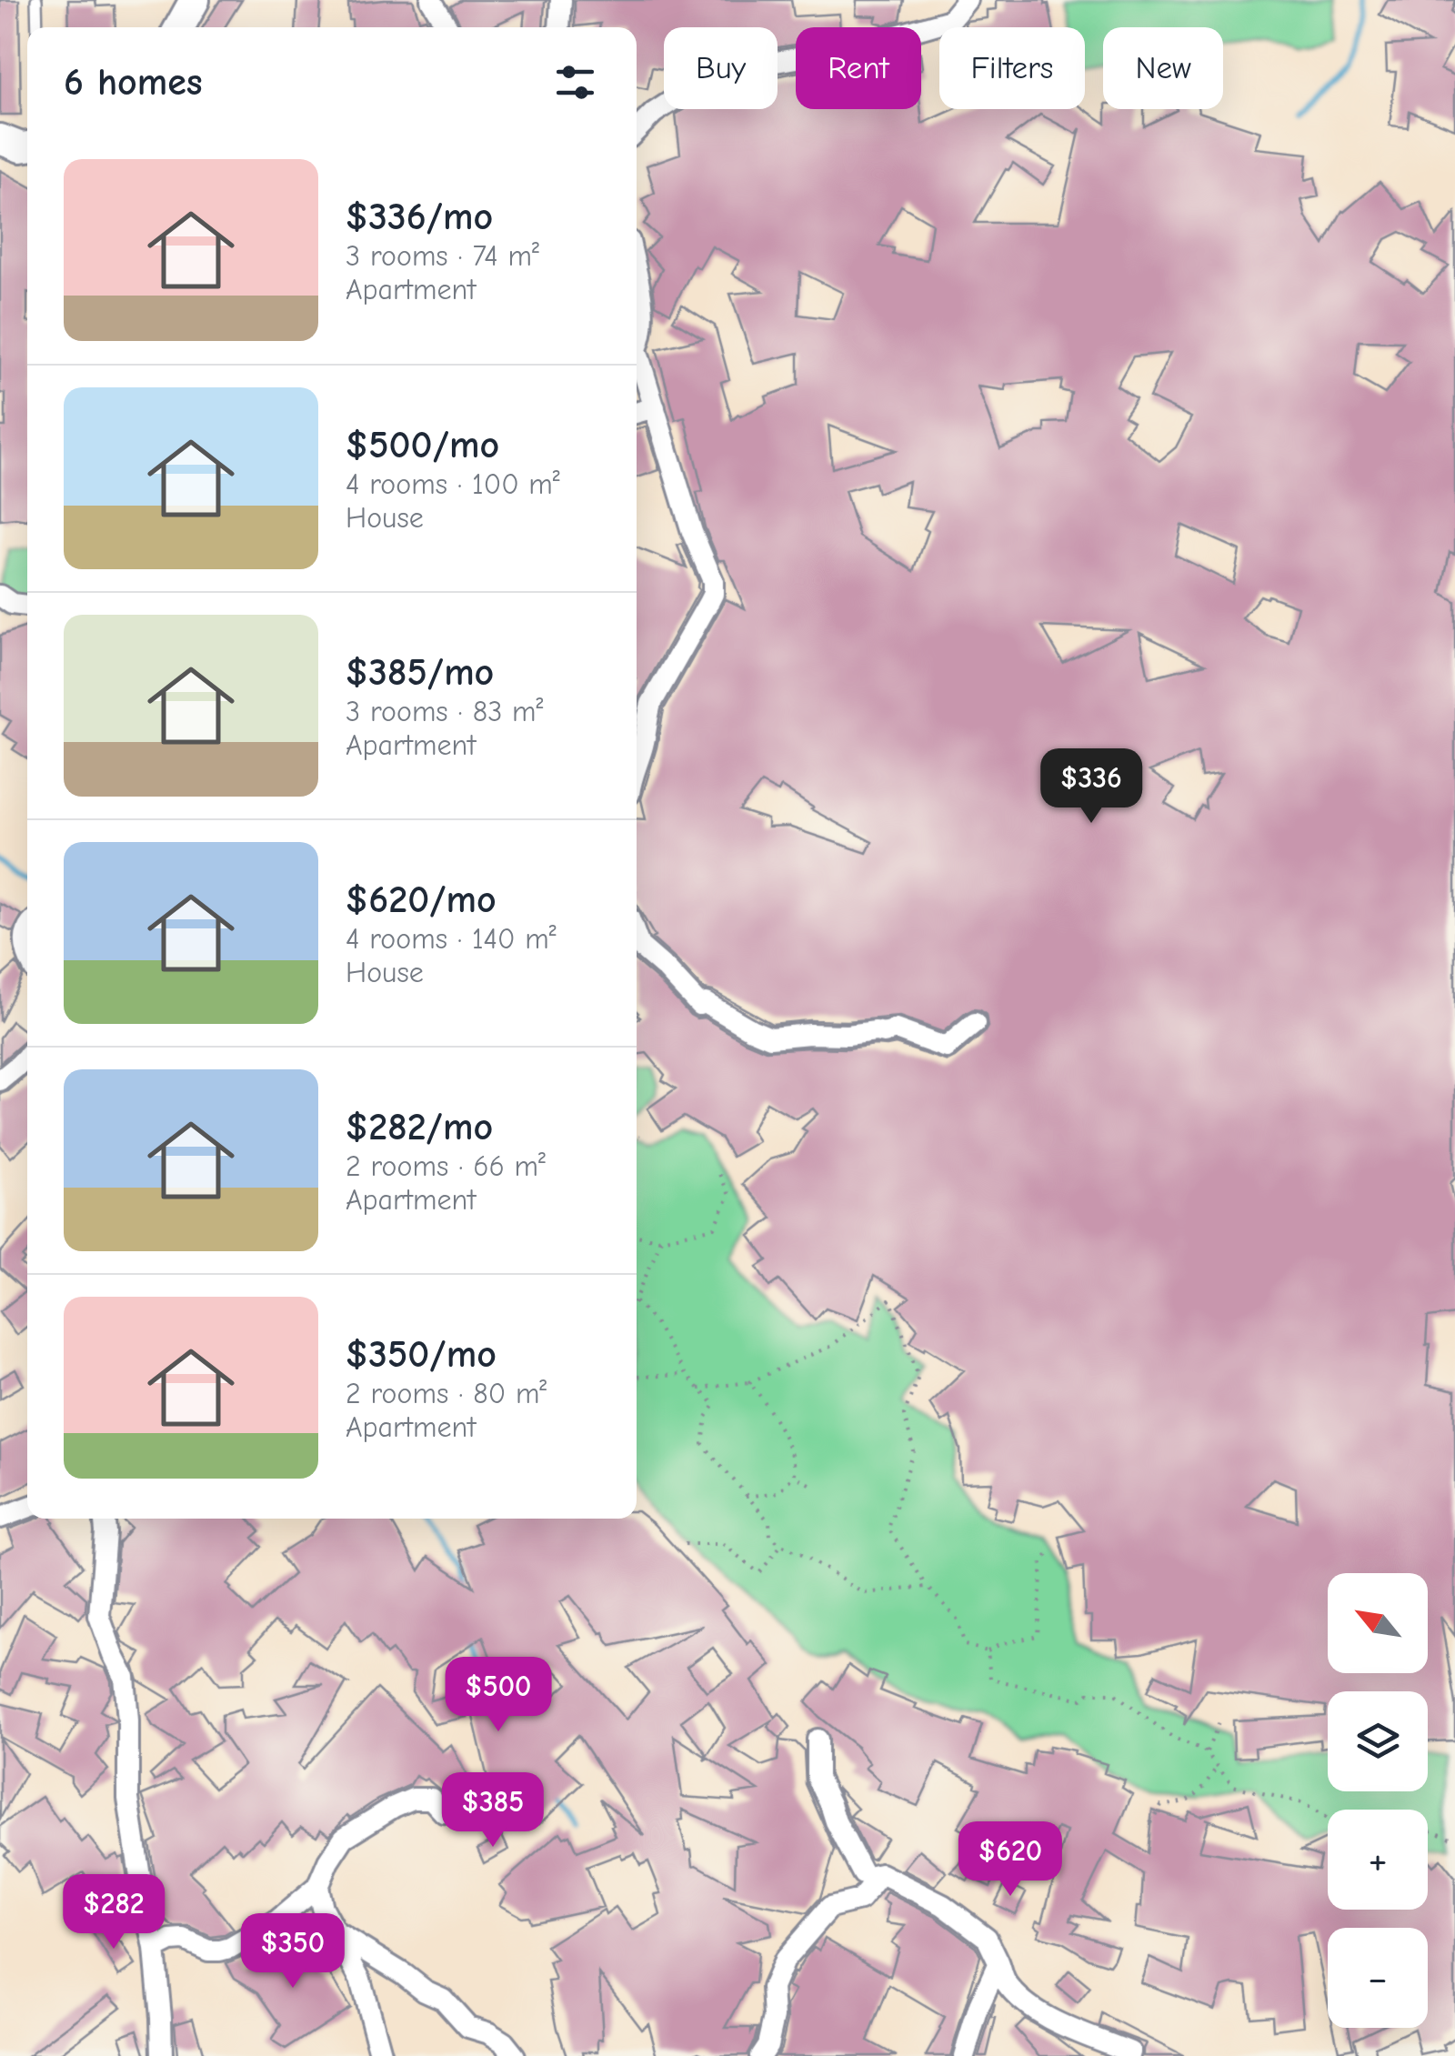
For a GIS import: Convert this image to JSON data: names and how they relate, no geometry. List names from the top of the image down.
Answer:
{
  "north": "top left",
  "page": {
    "chip": [
      "Buy",
      "Rent",
      "Filters",
      "New"
    ],
    "heading": "6 homes",
    "list": [
      {
        "name": "$336/mo",
        "note": "3 rooms · 74 m² · Apartment"
      },
      {
        "name": "$500/mo",
        "note": "4 rooms · 100 m² · House"
      },
      {
        "name": "$385/mo",
        "note": "3 rooms · 83 m² · Apartment"
      },
      {
        "name": "$620/mo",
        "note": "4 rooms · 140 m² · House"
      },
      {
        "name": "$282/mo",
        "note": "2 rooms · 66 m² · Apartment"
      },
      {
        "name": "$350/mo",
        "note": "2 rooms · 80 m² · Apartment"
      }
    ],
    "price": [
      "$336",
      "$500",
      "$385",
      "$620",
      "$282",
      "$350"
    ],
    "map_buttons": ["+", "−"]
  }
}
